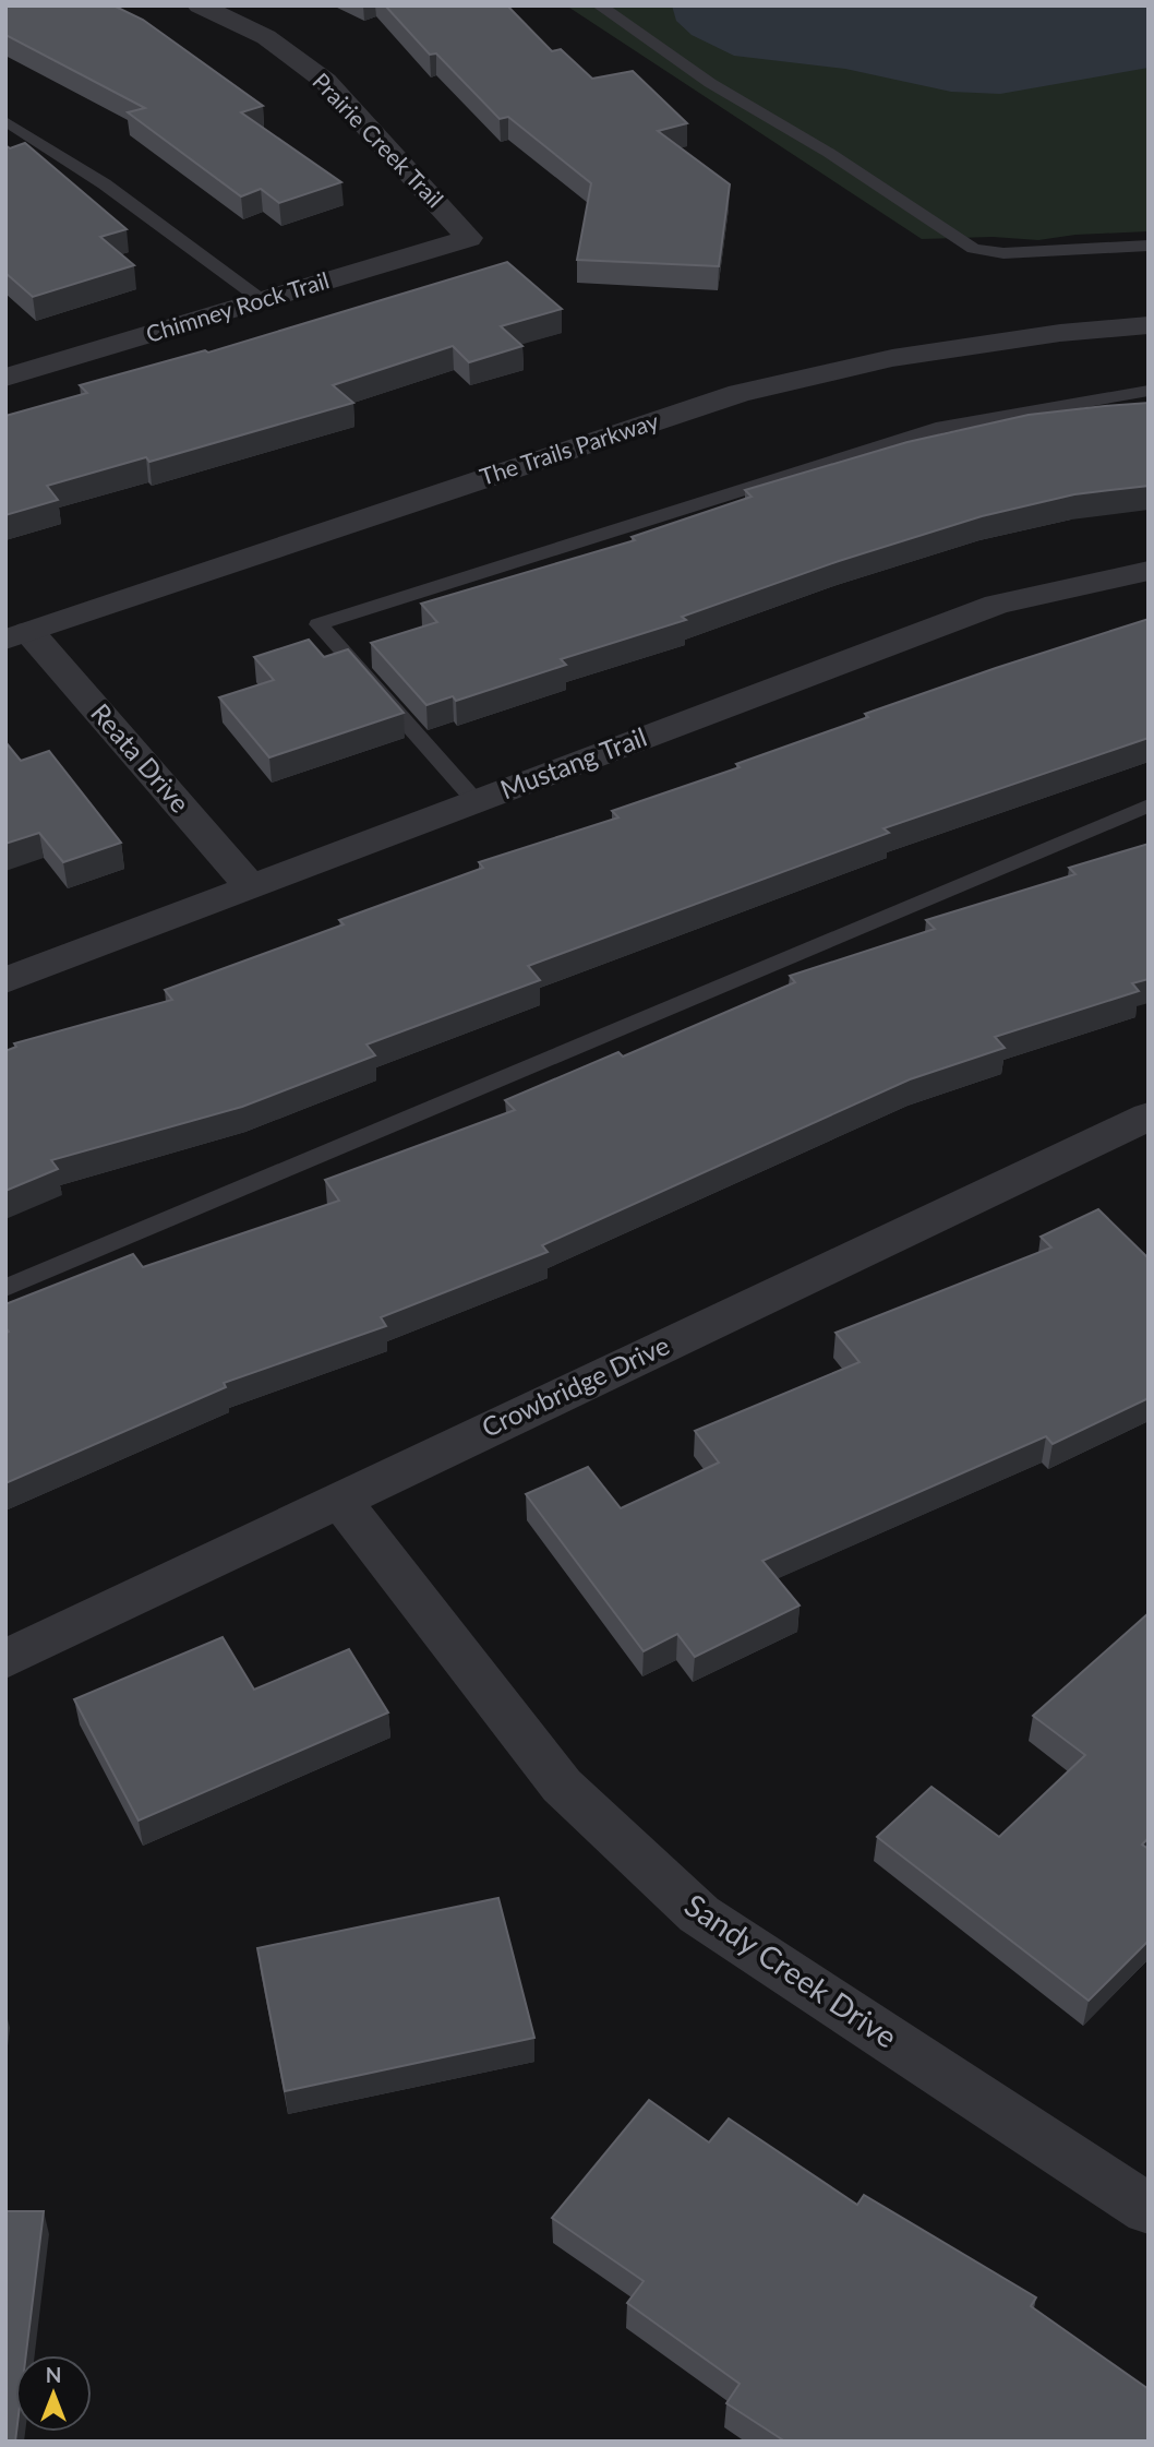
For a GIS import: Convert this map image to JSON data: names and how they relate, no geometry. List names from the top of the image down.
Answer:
{
  "streets": {
    "street": [
      "Prairie Creek Trail",
      "Chimney Rock Trail",
      "The Trails Parkway",
      "Reata Drive",
      "Mustang Trail",
      "Crowbridge Drive",
      "Sandy Creek Drive"
    ]
  },
  "crossings": [
    ["Prairie Creek Trail", "Chimney Rock Trail"],
    ["The Trails Parkway", "Reata Drive"],
    ["Reata Drive", "Mustang Trail"],
    ["Crowbridge Drive", "Sandy Creek Drive"]
  ],
  "north": "top"
}
